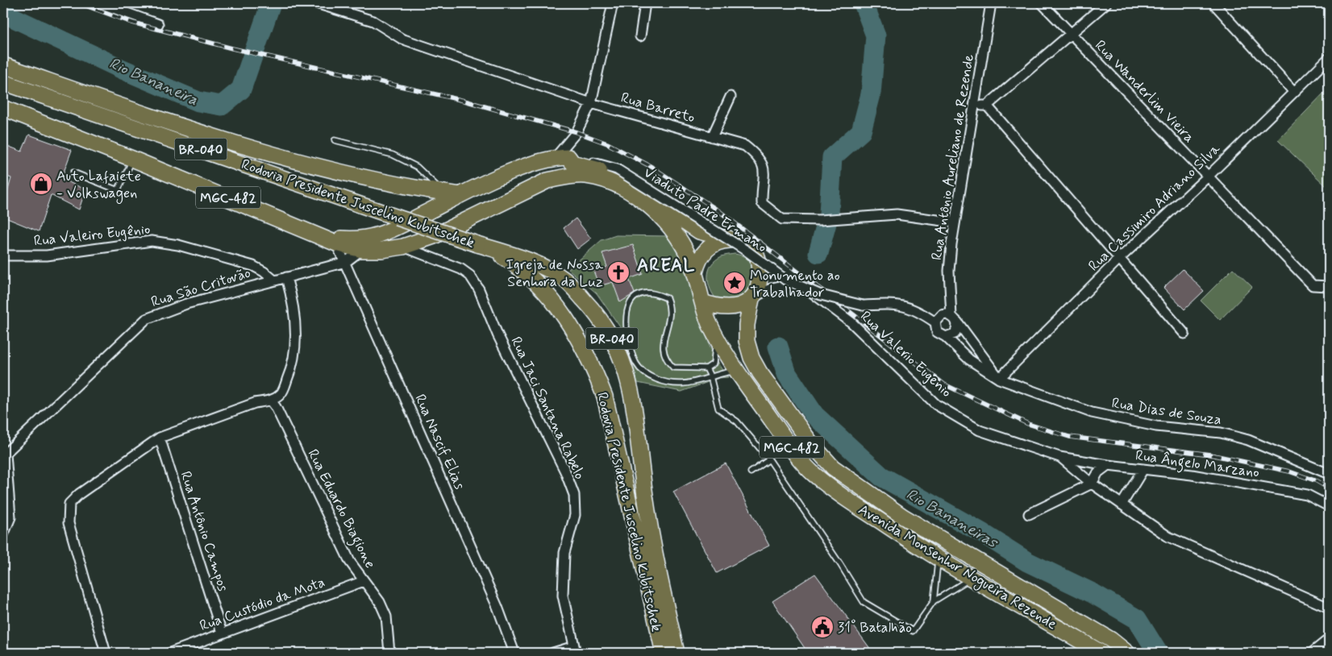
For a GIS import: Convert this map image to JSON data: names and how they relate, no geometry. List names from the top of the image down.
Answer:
{
  "streets": {
    "highway": [
      "BR-040",
      "MGC-482",
      "Rodovia Presidente Juscelino Kubitschek",
      "Avenida Monsenhor Nogueira Rezende"
    ],
    "street": [
      "Rua Wanderlim Vieira",
      "Rua Barreto",
      "Rua Antônio Aureliano de Rezende",
      "Rua Cassimiro Adriano Silva",
      "Viaduto Padre Ermano",
      "Rua Valeiro Eugênio",
      "Rua São Critovão",
      "Rua Valerio Eugenio",
      "Rua Jaci Santana Rabelo",
      "Rua Dias de Souza",
      "Rua Nascif Elias",
      "Rua Ângelo Marzano",
      "Rua Eduardo Biagione",
      "Rua Antônio Campos",
      "Rua Custódio da Mota"
    ]
  },
  "crossings": [
    ["Rua Wanderlim Vieira", "Rua Cassimiro Adriano Silva"],
    ["Rua Barreto", "Rua Antônio Aureliano de Rezende"],
    ["Rua Antônio Aureliano de Rezende", "Viaduto Padre Ermano"],
    ["Rua Antônio Aureliano de Rezende", "Rua Dias de Souza"],
    ["MGC-482", "Viaduto Padre Ermano"],
    ["MGC-482", "Rua São Critovão"],
    ["MGC-482", "Rua Valerio Eugenio"],
    ["MGC-482", "Rua Jaci Santana Rabelo"],
    ["MGC-482", "Rua Nascif Elias"],
    ["MGC-482", "Avenida Monsenhor Nogueira Rezende"],
    ["Rua Cassimiro Adriano Silva", "Rua Dias de Souza"],
    ["Viaduto Padre Ermano", "Rua Dias de Souza"],
    ["Viaduto Padre Ermano", "Avenida Monsenhor Nogueira Rezende"],
    ["Rua Valeiro Eugênio", "Rua São Critovão"],
    ["Rua São Critovão", "Rua Nascif Elias"],
    ["Rua Valerio Eugenio", "Rua Ângelo Marzano"],
    ["Rua Valerio Eugenio", "Avenida Monsenhor Nogueira Rezende"],
    ["Rua Eduardo Biagione", "Rua Custódio da Mota"],
    ["Rua Antônio Campos", "Rua Custódio da Mota"]
  ],
  "districts": ["AREAL"],
  "water": ["Rio Bananeira", "Rio Bananeiras"],
  "places": {
    "shop": ["Auto Lafaiete - Volkswagen"],
    "church": ["Igreja de Nossa Senhora da Luz"],
    "place": ["Monumento ao Trabalhador"],
    "public building": ["31° Batalhão"]
  }
}
